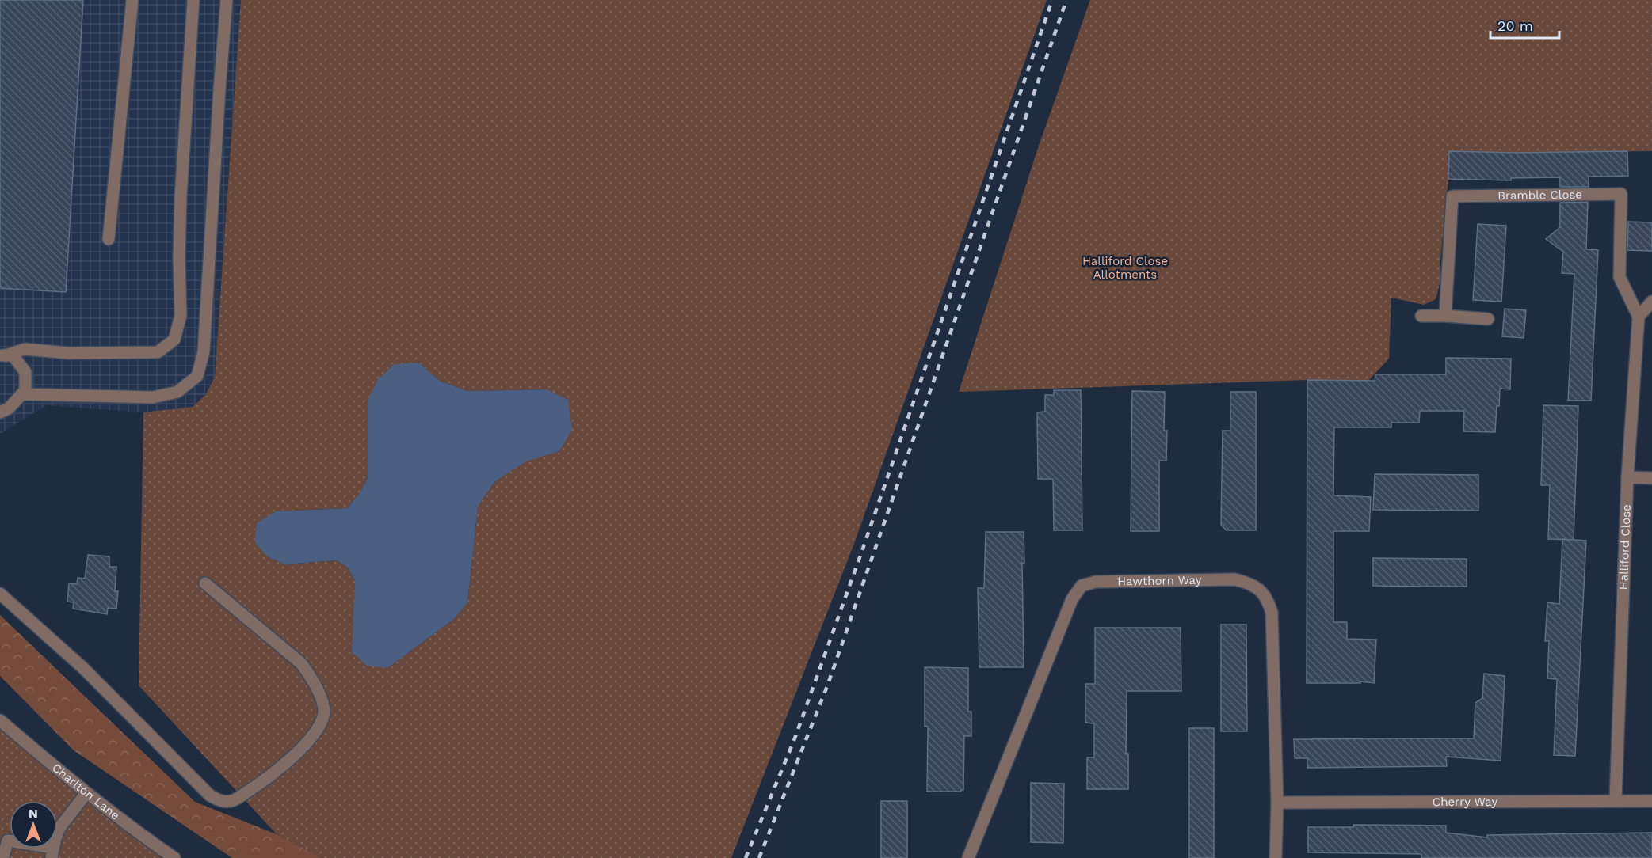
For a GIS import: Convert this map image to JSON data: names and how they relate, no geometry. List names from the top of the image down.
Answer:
{
  "streets": {
    "street": [
      "Bramble Close",
      "Halliford Close",
      "Hawthorn Way",
      "Charlton Lane",
      "Cherry Way"
    ]
  },
  "crossings": [
    ["Bramble Close", "Halliford Close"],
    ["Halliford Close", "Cherry Way"],
    ["Hawthorn Way", "Cherry Way"]
  ],
  "parks": ["Halliford Close Allotments"],
  "scale_bar": "20 m",
  "north": "top"
}
